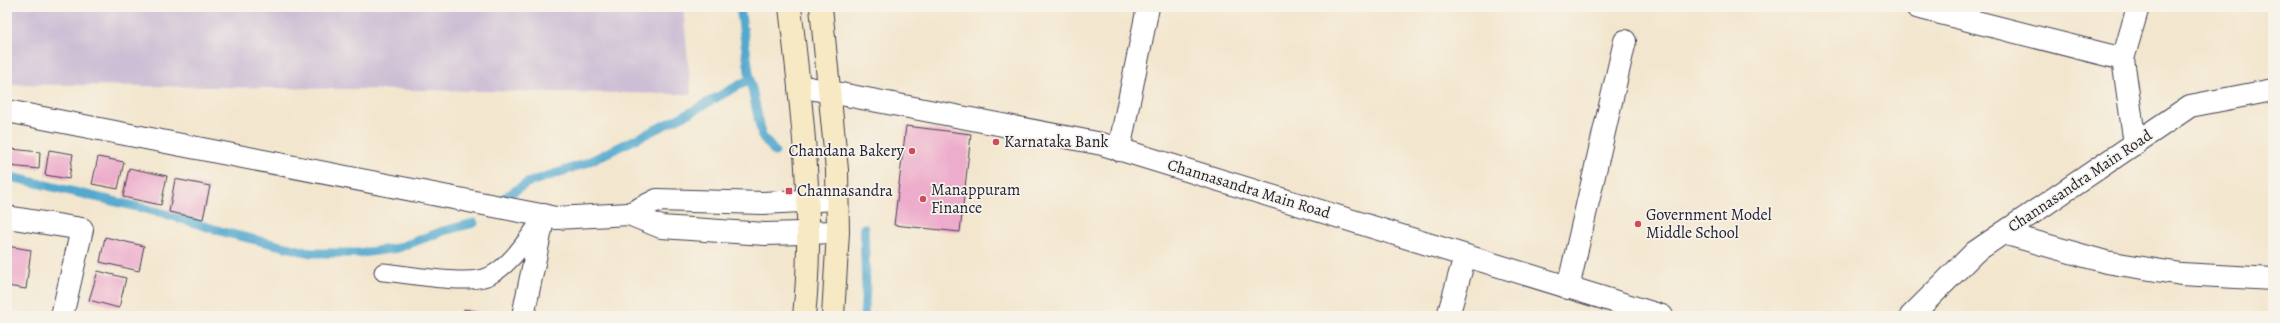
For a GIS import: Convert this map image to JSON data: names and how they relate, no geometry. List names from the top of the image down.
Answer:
{
  "streets": {
    "street": ["Channasandra Main Road"]
  },
  "places": {
    "other": [
      "Karnataka Bank",
      "Chandana Bakery",
      "Manappuram Finance",
      "Government Model Middle School"
    ],
    "transit": ["Channasandra"]
  }
}
